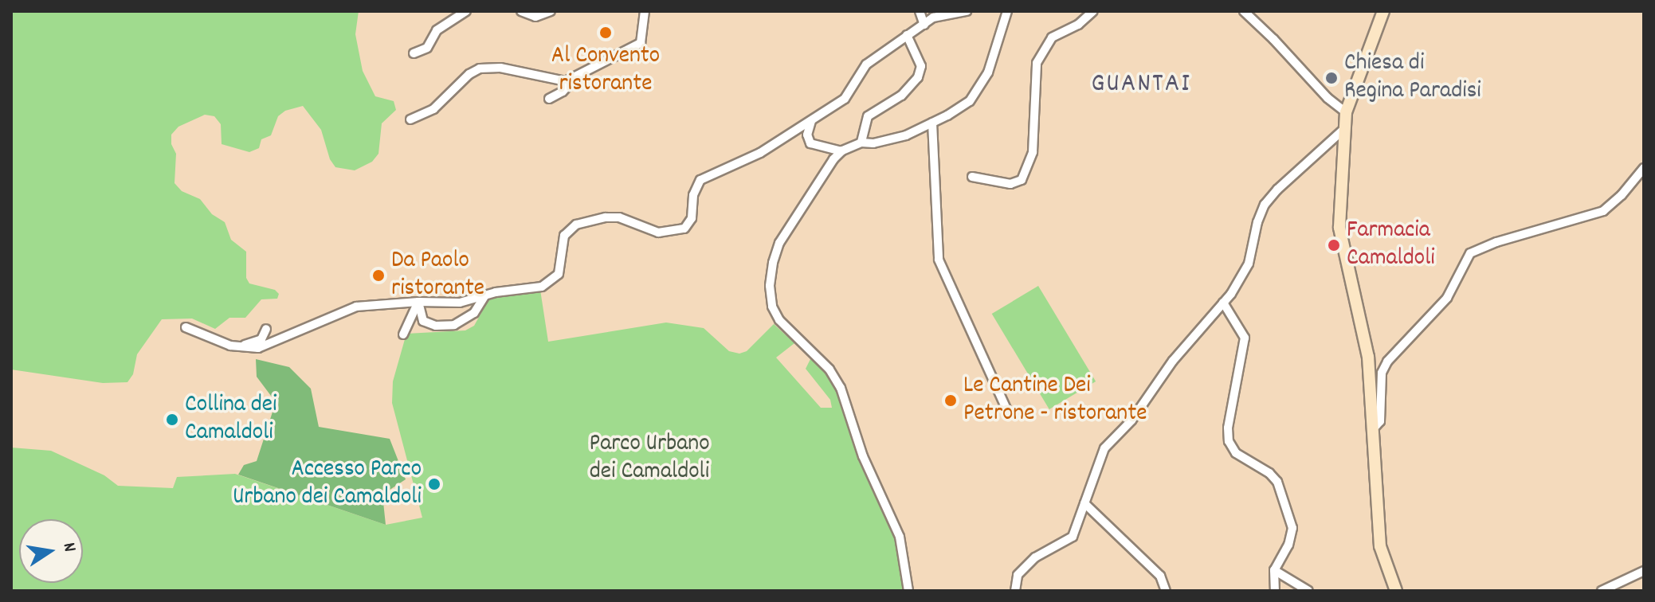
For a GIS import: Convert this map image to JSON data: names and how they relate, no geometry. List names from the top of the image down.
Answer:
{
  "districts": ["GUANTAI"],
  "parks": ["Parco Urbano dei Camaldoli"],
  "places": [
    "Al Convento ristorante",
    "Chiesa di Regina Paradisi",
    "Farmacia Camaldoli",
    "Da Paolo ristorante",
    "Le Cantine Dei Petrone - ristorante",
    "Collina dei Camaldoli",
    "Accesso Parco Urbano dei Camaldoli"
  ],
  "north": "right"
}
